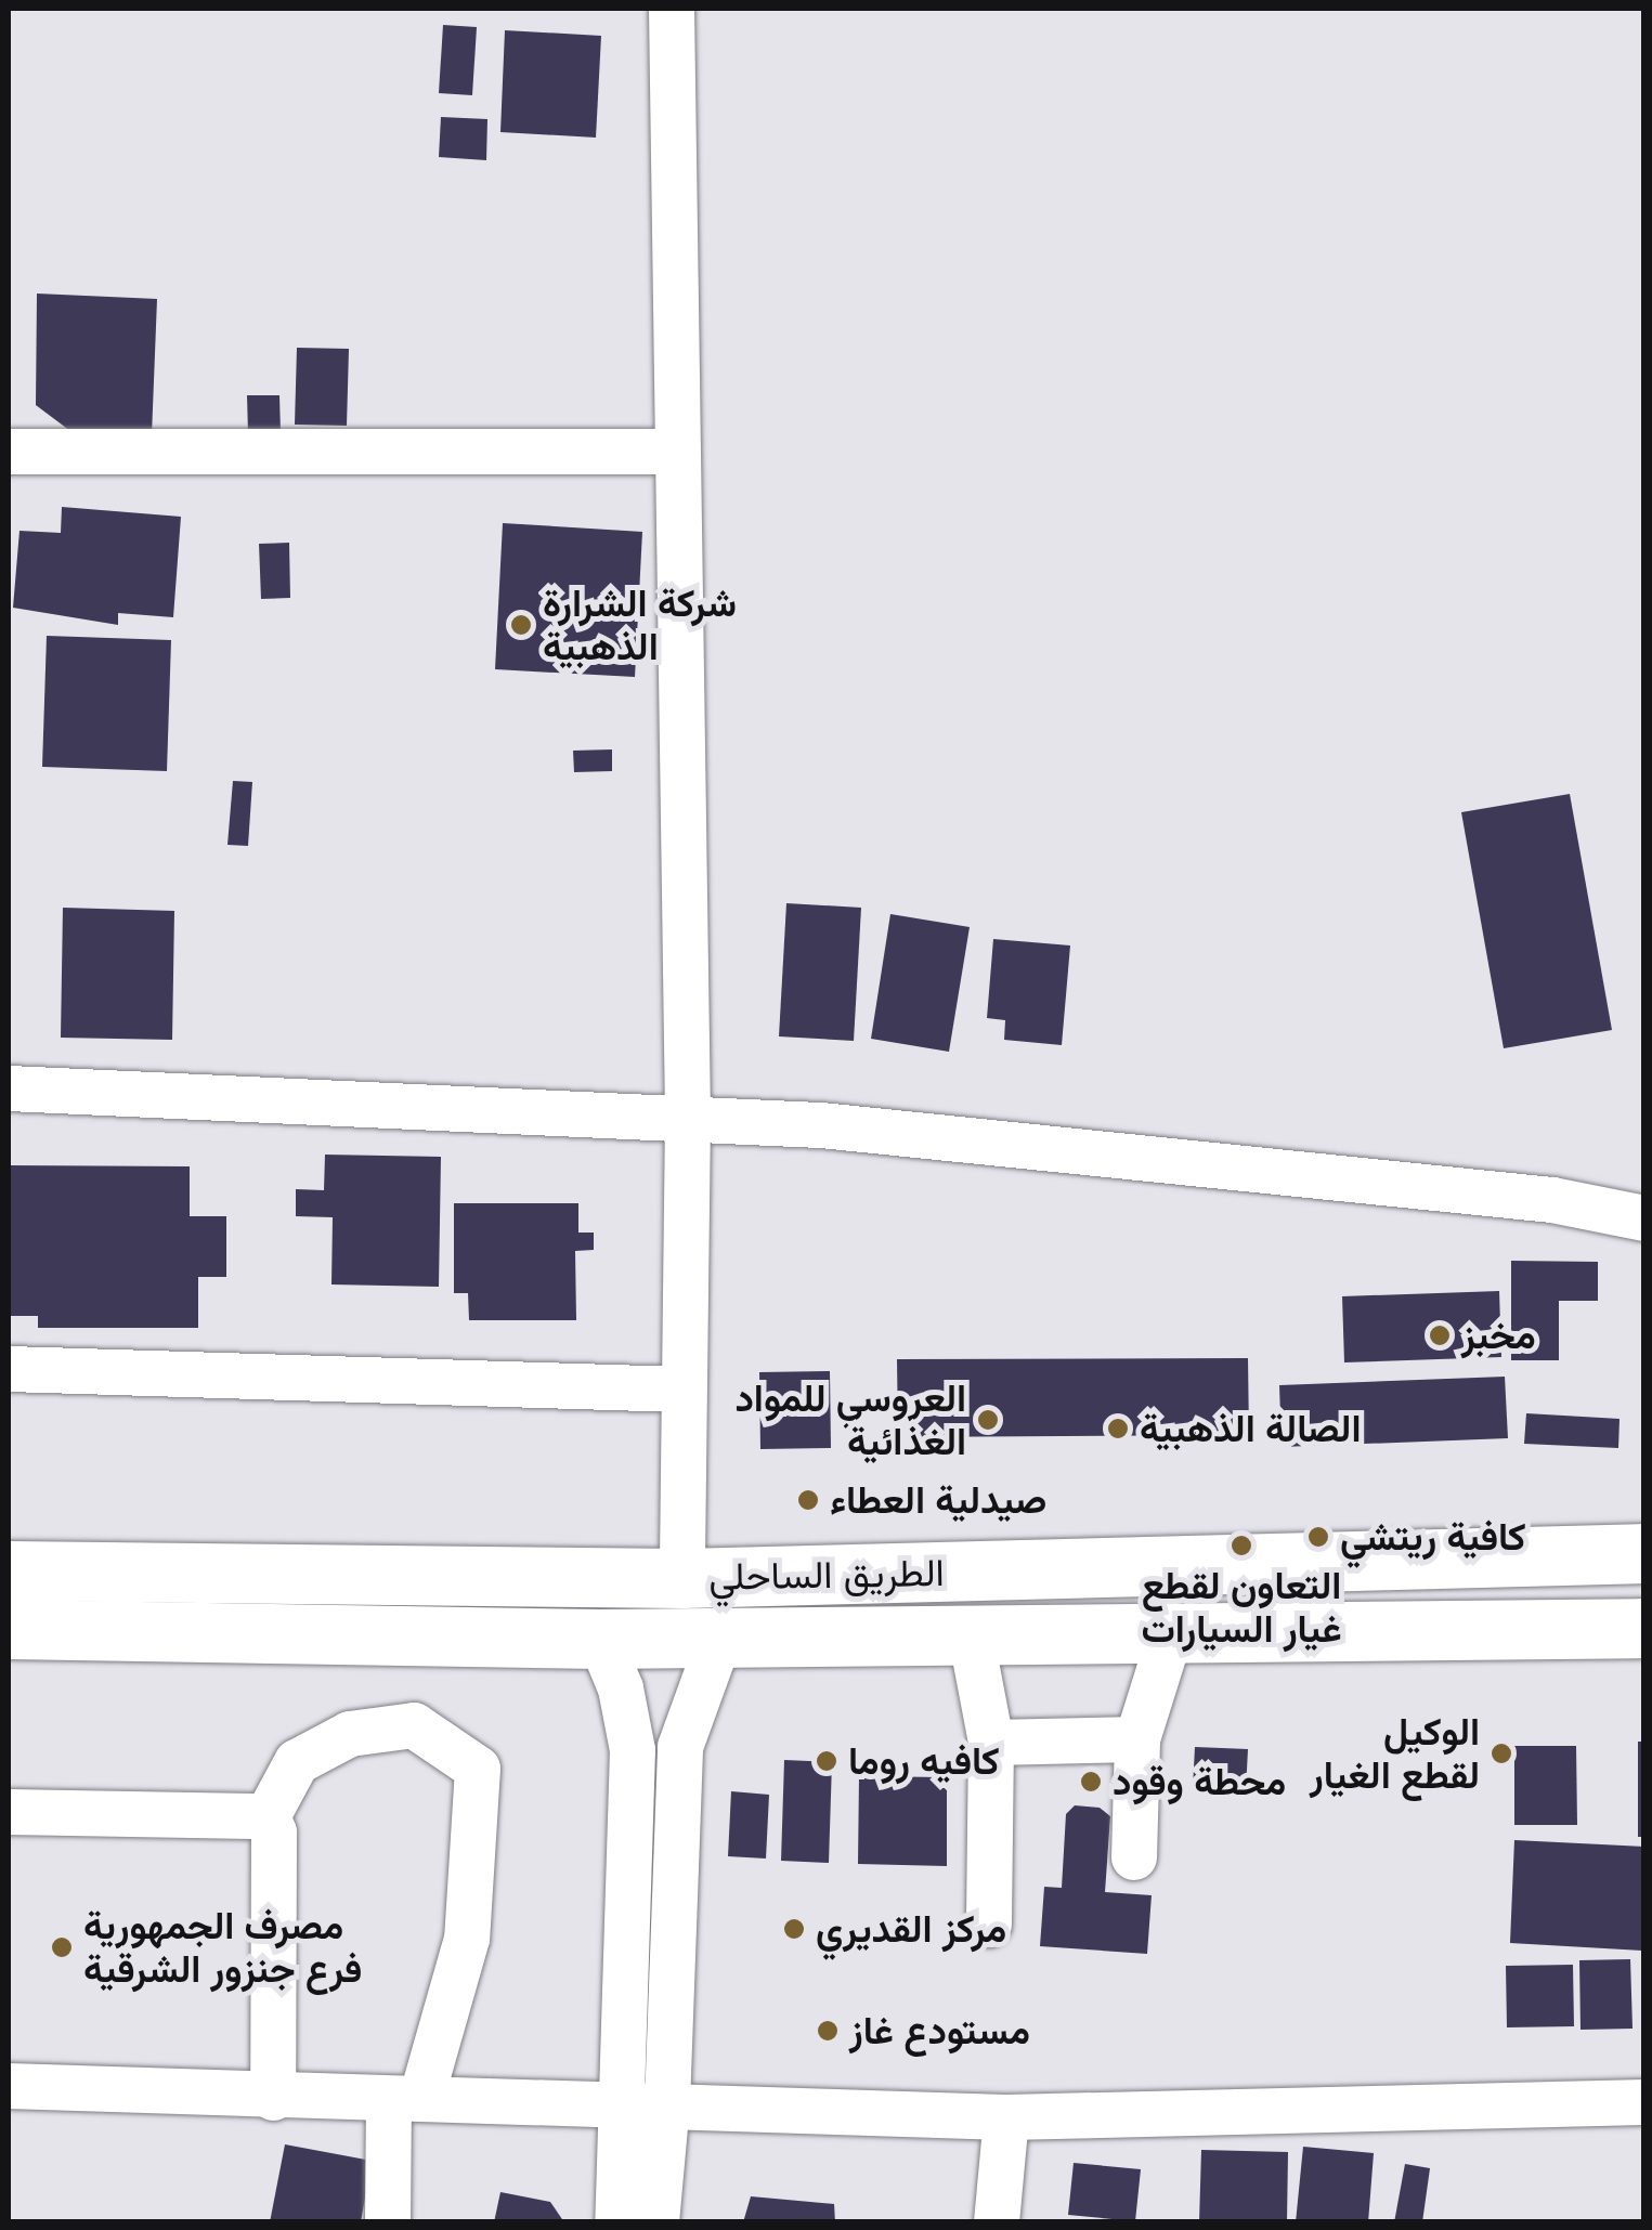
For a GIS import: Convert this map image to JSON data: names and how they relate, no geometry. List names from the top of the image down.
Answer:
{
  "streets": {
    "highway": ["الطريق الساحلي"]
  },
  "places": [
    "شركة الشرارة الذهبية",
    "مخبز",
    "العروسي للمواد الغذائية",
    "الصالة الذهبية",
    "صيدلية العطاء",
    "كافية ريتشي",
    "التعاون لقطع غيار السيارات",
    "الوكيل لقطع الغيار",
    "كافيه روما",
    "محطة وقود",
    "مركز القديري",
    "مصرف الجمهورية فرع جنزور الشرقية",
    "مستودع غاز"
  ]
}
